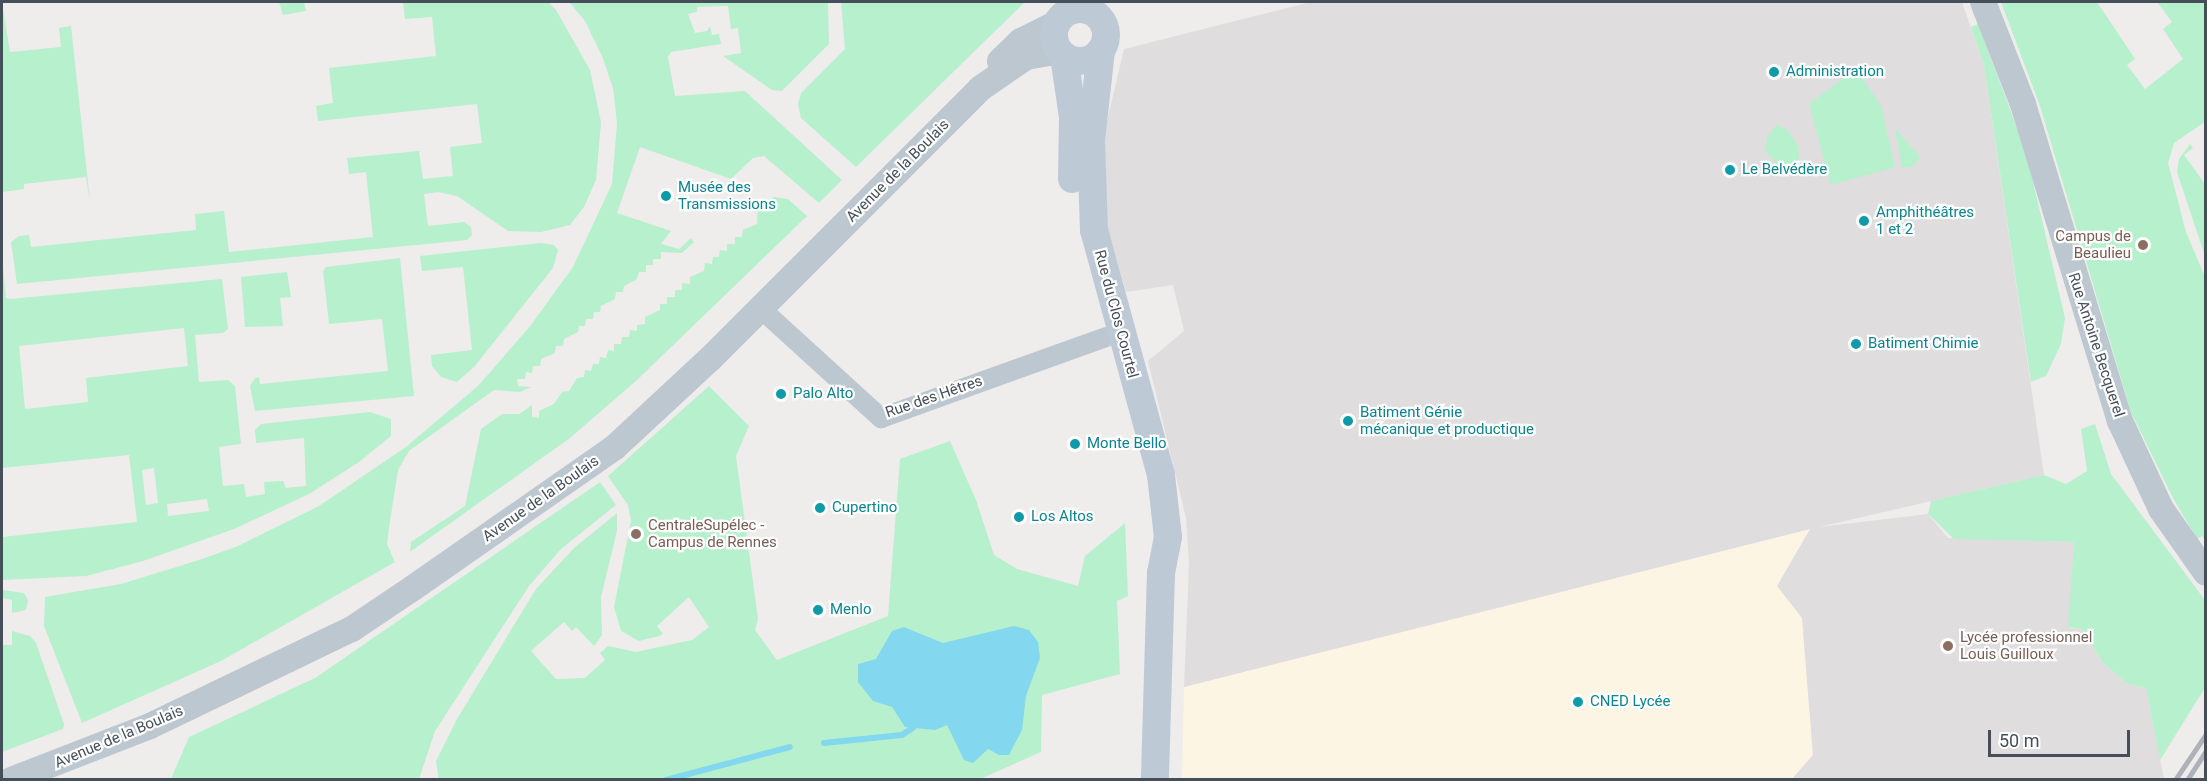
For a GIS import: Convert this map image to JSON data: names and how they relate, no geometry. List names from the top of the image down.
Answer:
{
  "streets": {
    "main road": ["Rue du Clos Courtel"],
    "street": ["Avenue de la Boulais", "Rue Antoine Becquerel", "Rue des Hêtres"]
  },
  "crossings": [
    ["Avenue de la Boulais", "Rue du Clos Courtel"],
    ["Avenue de la Boulais", "Rue des Hêtres"],
    ["Rue du Clos Courtel", "Rue des Hêtres"]
  ],
  "places": [
    "Administration",
    "Le Belvédère",
    "Musée des Transmissions",
    "Amphithéâtres 1 et 2",
    "Campus de Beaulieu",
    "Batiment Chimie",
    "Palo Alto",
    "Batiment Génie mécanique et productique",
    "Monte Bello",
    "Cupertino",
    "Los Altos",
    "CentraleSupélec - Campus de Rennes",
    "Menlo",
    "Lycée professionnel Louis Guilloux",
    "CNED Lycée"
  ],
  "scale_bar": "50 m"
}
